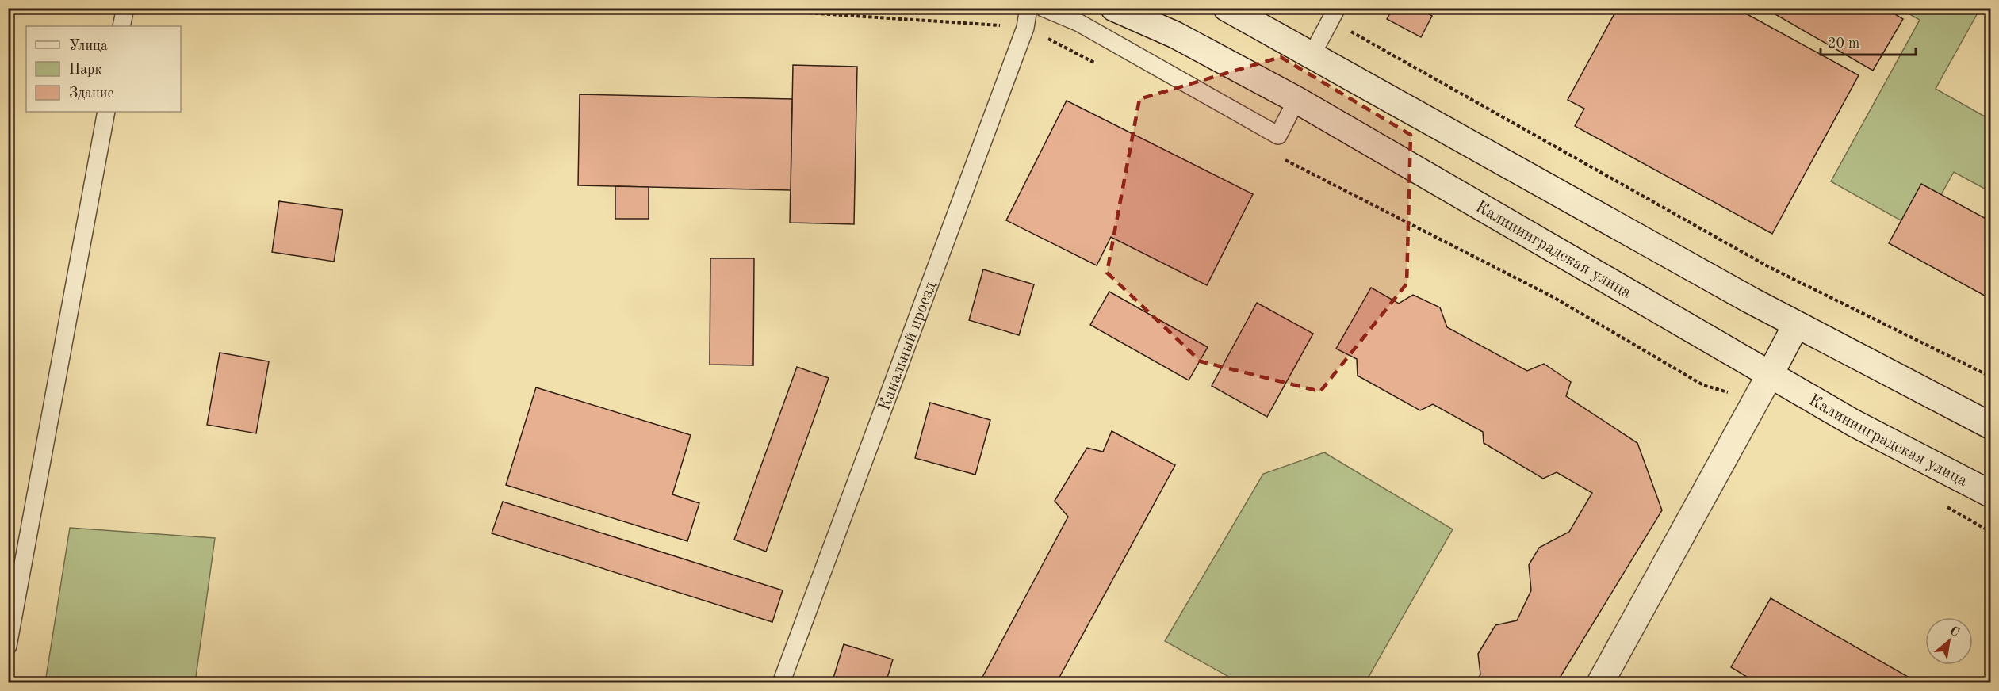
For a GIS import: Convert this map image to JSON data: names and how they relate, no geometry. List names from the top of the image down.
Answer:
{
  "streets": {
    "main road": ["Калининградская улица"],
    "lane": ["Канальный проезд"]
  },
  "legend": ["Улица", "Парк", "Здание"],
  "scale_bar": "20 m",
  "north": "top right"
}
